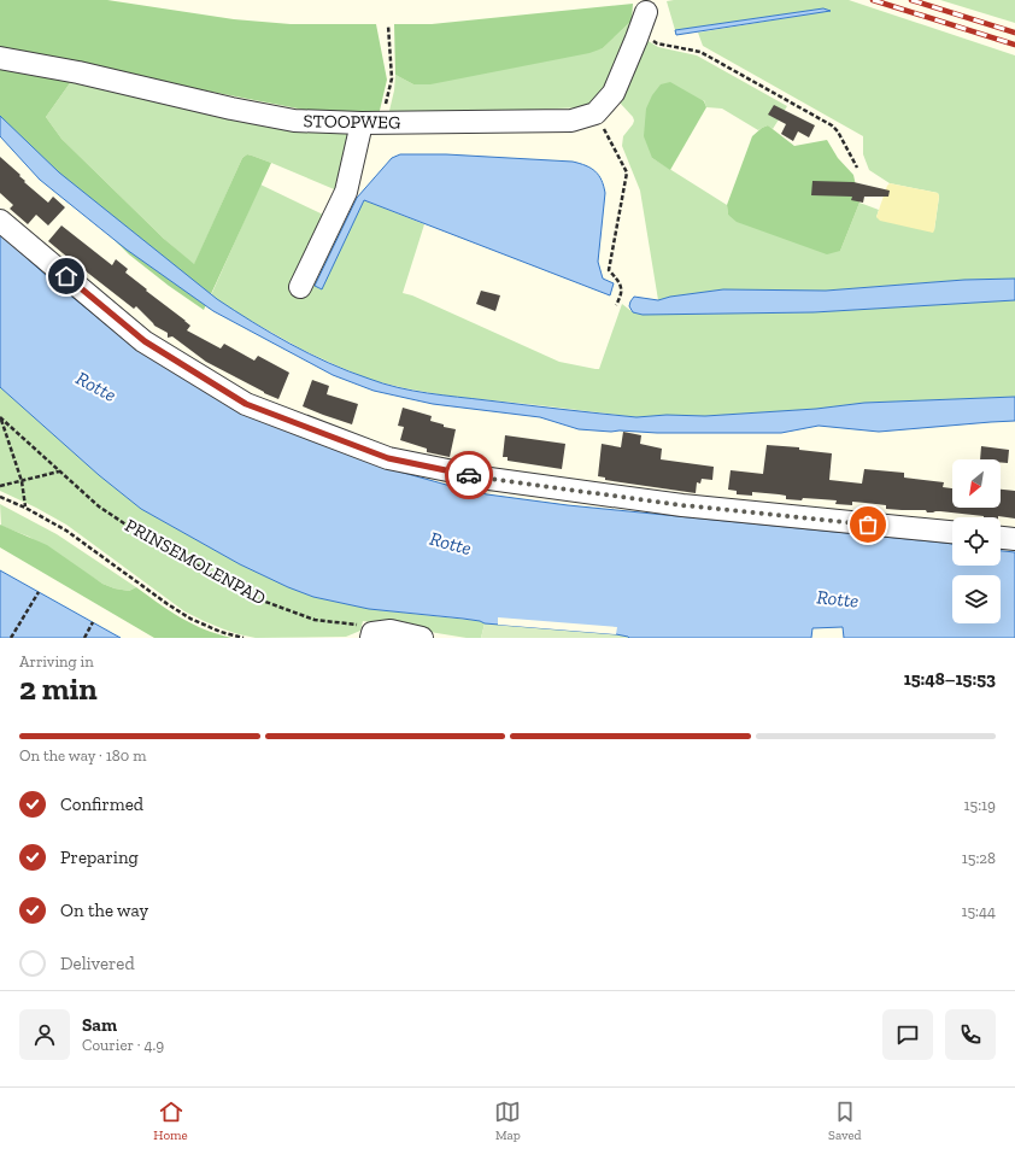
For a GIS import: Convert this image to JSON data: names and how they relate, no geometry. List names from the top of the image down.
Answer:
{
  "streets": {
    "street": ["STOOPWEG"],
    "path": ["PRINSEMOLENPAD"]
  },
  "water": ["Rotte"],
  "north": "bottom left",
  "page": {
    "heading": ["2 min", "Arriving in", "15:48–15:53"],
    "panel": ["Sam", "Courier · 4.9"],
    "bar": "On the way · 180 m",
    "list": [
      ["Confirmed", "15:19"],
      ["Preparing", "15:28"],
      ["On the way", "15:44"],
      "Delivered"
    ],
    "tabs": ["Home", "Map", "Saved"]
  }
}
